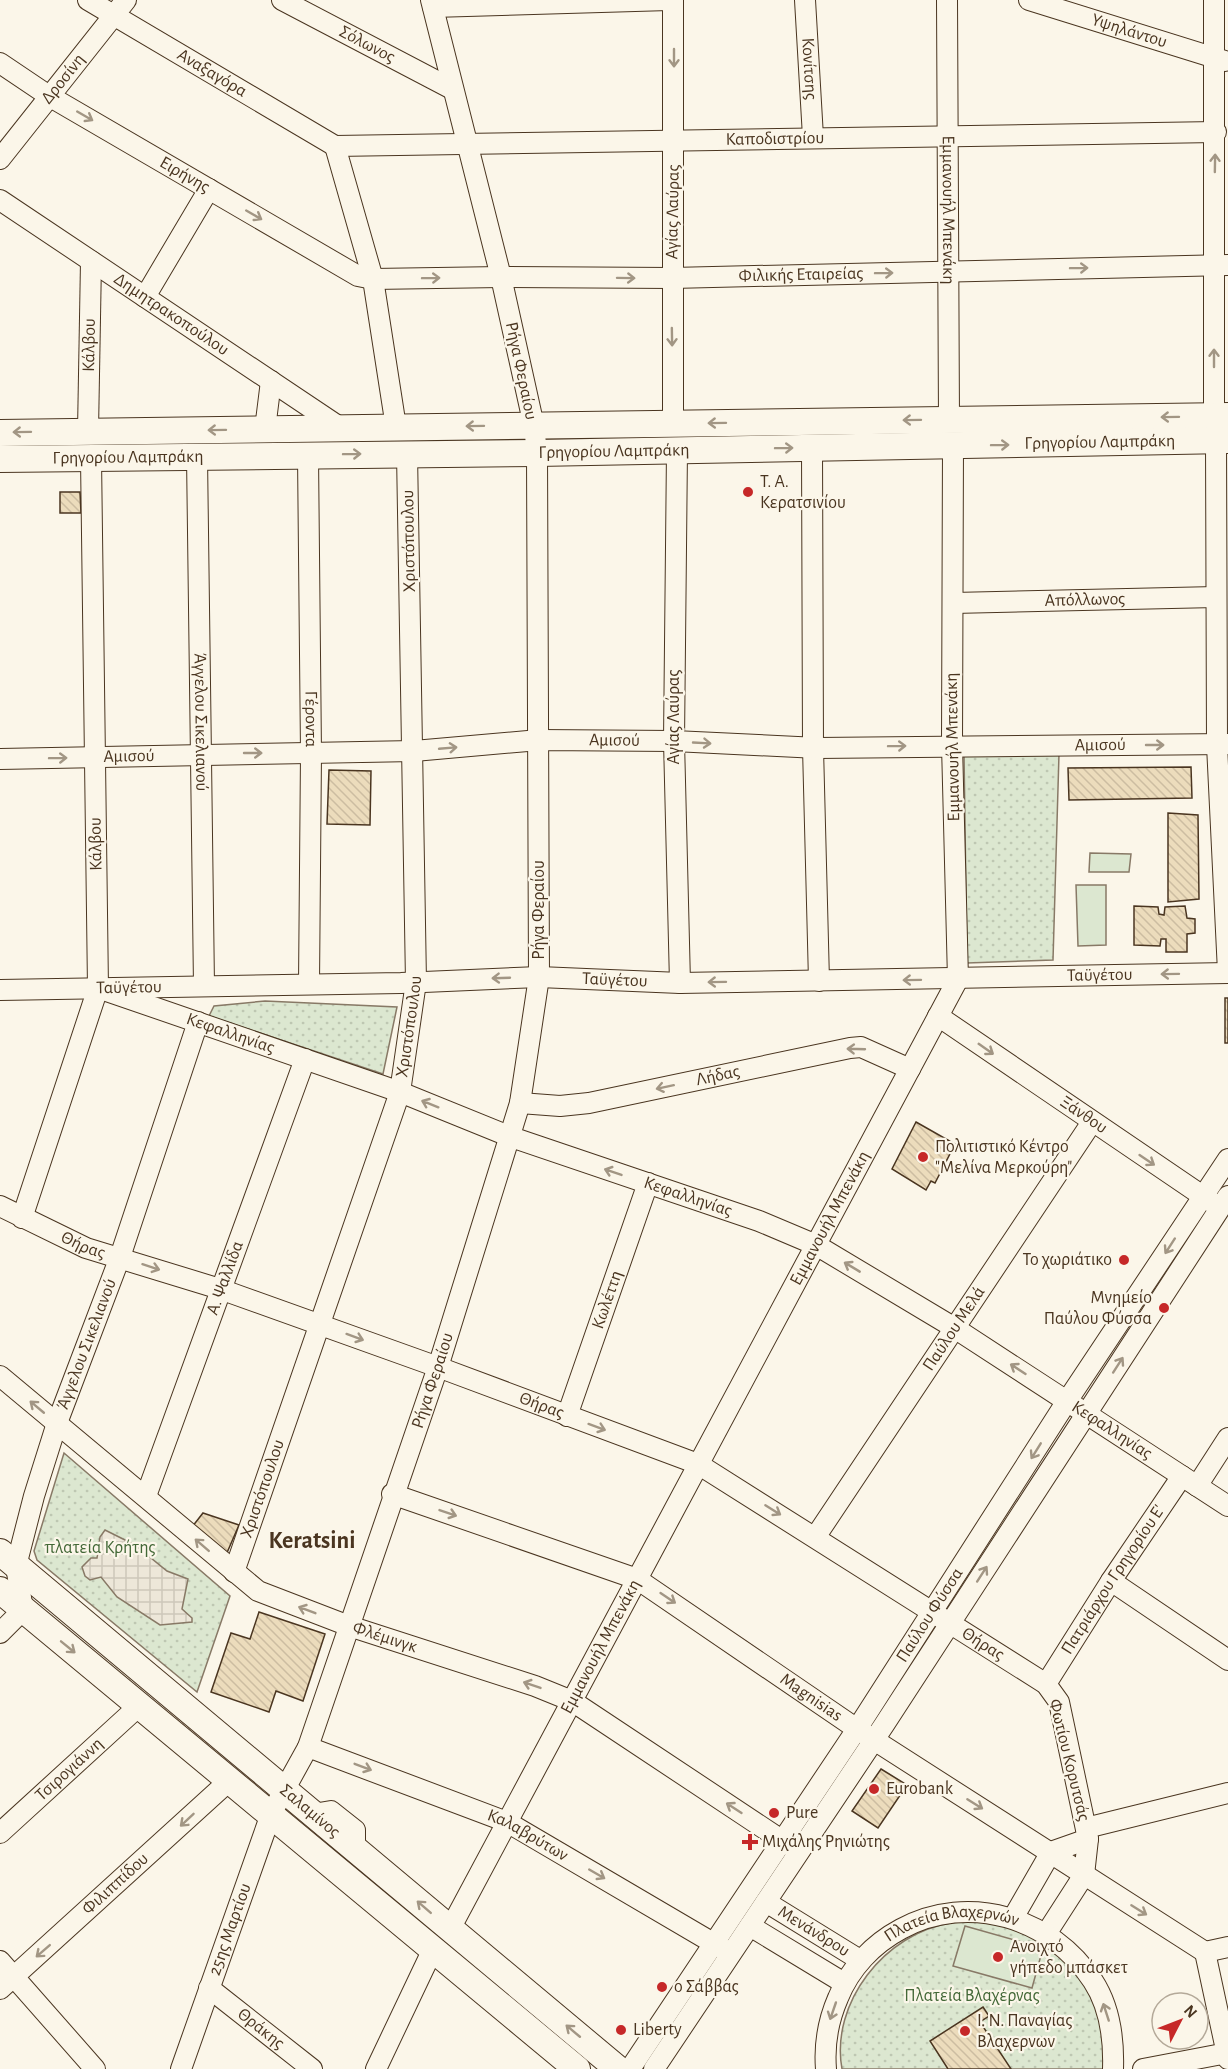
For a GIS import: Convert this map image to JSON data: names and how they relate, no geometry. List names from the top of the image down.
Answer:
{
  "streets": {
    "main road": ["Γρηγορίου Λαμπράκη", "Σαλαμίνος"],
    "street": [
      "Υψηλάντου",
      "Σόλωνος",
      "Κονίτσης",
      "Αναξαγόρα",
      "Δροσίνη",
      "Καποδιστρίου",
      "Ειρήνης",
      "Εμμανουήλ Μπενάκη",
      "Αγίας Λαύρας",
      "Φιλικής Εταιρείας",
      "Δημητρακοπούλου",
      "Κάλβου",
      "Ρήγα Φεραίου",
      "Χριστόπουλου",
      "Απόλλωνος",
      "Γέροντα",
      "Άγγελου Σικελιανού",
      "Αμισού",
      "Ταϋγέτου",
      "Κεφαλληνίας",
      "Λήδας",
      "Ξάνθου",
      "Θήρας",
      "Α. Ψαλλίδα",
      "Κωλέττη",
      "Παύλου Μελά",
      "Πατριάρχου Γρηγορίου Ε'",
      "Παύλου Φύσσα",
      "Φλέμινγκ",
      "Magnisias",
      "Φωτίου Κορυτσάς",
      "Τσιρογιάννη",
      "Καλαβρύτων",
      "Φιλιππίδου",
      "25ης Μαρτίου",
      "Μενάνδρου",
      "Πλατεία Βλαχερνών",
      "Θράκης"
    ]
  },
  "crossings": [
    ["Σόλωνος", "Ρήγα Φεραίου"],
    ["Κονίτσης", "Καποδιστρίου"],
    ["Αναξαγόρα", "Δροσίνη"],
    ["Αναξαγόρα", "Καποδιστρίου"],
    ["Δροσίνη", "Ειρήνης"],
    ["Καποδιστρίου", "Εμμανουήλ Μπενάκη"],
    ["Καποδιστρίου", "Αγίας Λαύρας"],
    ["Καποδιστρίου", "Ρήγα Φεραίου"],
    ["Ειρήνης", "Φιλικής Εταιρείας"],
    ["Εμμανουήλ Μπενάκη", "Φιλικής Εταιρείας"],
    ["Εμμανουήλ Μπενάκη", "Γρηγορίου Λαμπράκη"],
    ["Εμμανουήλ Μπενάκη", "Απόλλωνος"],
    ["Εμμανουήλ Μπενάκη", "Αμισού"],
    ["Εμμανουήλ Μπενάκη", "Ταϋγέτου"],
    ["Εμμανουήλ Μπενάκη", "Κεφαλληνίας"],
    ["Εμμανουήλ Μπενάκη", "Λήδας"],
    ["Εμμανουήλ Μπενάκη", "Ξάνθου"],
    ["Εμμανουήλ Μπενάκη", "Θήρας"],
    ["Εμμανουήλ Μπενάκη", "Φλέμινγκ"],
    ["Εμμανουήλ Μπενάκη", "Magnisias"],
    ["Εμμανουήλ Μπενάκη", "Σαλαμίνος"],
    ["Εμμανουήλ Μπενάκη", "Καλαβρύτων"],
    ["Αγίας Λαύρας", "Φιλικής Εταιρείας"],
    ["Αγίας Λαύρας", "Γρηγορίου Λαμπράκη"],
    ["Αγίας Λαύρας", "Αμισού"],
    ["Αγίας Λαύρας", "Ταϋγέτου"],
    ["Φιλικής Εταιρείας", "Ρήγα Φεραίου"],
    ["Δημητρακοπούλου", "Κάλβου"],
    ["Δημητρακοπούλου", "Γρηγορίου Λαμπράκη"],
    ["Κάλβου", "Γρηγορίου Λαμπράκη"],
    ["Κάλβου", "Αμισού"],
    ["Κάλβου", "Ταϋγέτου"],
    ["Κάλβου", "Κεφαλληνίας"],
    ["Κάλβου", "Θήρας"],
    ["Ρήγα Φεραίου", "Γρηγορίου Λαμπράκη"],
    ["Ρήγα Φεραίου", "Αμισού"],
    ["Ρήγα Φεραίου", "Ταϋγέτου"],
    ["Ρήγα Φεραίου", "Κεφαλληνίας"],
    ["Ρήγα Φεραίου", "Λήδας"],
    ["Ρήγα Φεραίου", "Θήρας"],
    ["Ρήγα Φεραίου", "Φλέμινγκ"],
    ["Ρήγα Φεραίου", "Magnisias"],
    ["Ρήγα Φεραίου", "Σαλαμίνος"],
    ["Ρήγα Φεραίου", "Καλαβρύτων"],
    ["Ρήγα Φεραίου", "25ης Μαρτίου"],
    ["Γρηγορίου Λαμπράκη", "Χριστόπουλου"],
    ["Γρηγορίου Λαμπράκη", "Γέροντα"],
    ["Γρηγορίου Λαμπράκη", "Άγγελου Σικελιανού"],
    ["Χριστόπουλου", "Αμισού"],
    ["Χριστόπουλου", "Ταϋγέτου"],
    ["Χριστόπουλου", "Κεφαλληνίας"],
    ["Χριστόπουλου", "Θήρας"],
    ["Χριστόπουλου", "Φλέμινγκ"],
    ["Γέροντα", "Αμισού"],
    ["Γέροντα", "Ταϋγέτου"],
    ["Άγγελου Σικελιανού", "Αμισού"],
    ["Άγγελου Σικελιανού", "Ταϋγέτου"],
    ["Άγγελου Σικελιανού", "Κεφαλληνίας"],
    ["Άγγελου Σικελιανού", "Θήρας"],
    ["Άγγελου Σικελιανού", "Φλέμινγκ"],
    ["Άγγελου Σικελιανού", "Σαλαμίνος"],
    ["Ταϋγέτου", "Κεφαλληνίας"],
    ["Κεφαλληνίας", "Α. Ψαλλίδα"],
    ["Κεφαλληνίας", "Κωλέττη"],
    ["Κεφαλληνίας", "Παύλου Μελά"],
    ["Κεφαλληνίας", "Πατριάρχου Γρηγορίου Ε'"],
    ["Κεφαλληνίας", "Παύλου Φύσσα"],
    ["Ξάνθου", "Παύλου Μελά"],
    ["Ξάνθου", "Παύλου Φύσσα"],
    ["Θήρας", "Α. Ψαλλίδα"],
    ["Θήρας", "Κωλέττη"],
    ["Θήρας", "Παύλου Μελά"],
    ["Θήρας", "Πατριάρχου Γρηγορίου Ε'"],
    ["Θήρας", "Παύλου Φύσσα"],
    ["Θήρας", "Φωτίου Κορυτσάς"],
    ["Α. Ψαλλίδα", "Φλέμινγκ"],
    ["Πατριάρχου Γρηγορίου Ε'", "Φωτίου Κορυτσάς"],
    ["Παύλου Φύσσα", "Φλέμινγκ"],
    ["Παύλου Φύσσα", "Magnisias"],
    ["Παύλου Φύσσα", "Καλαβρύτων"],
    ["Παύλου Φύσσα", "Μενάνδρου"],
    ["Magnisias", "Φωτίου Κορυτσάς"],
    ["Τσιρογιάννη", "Σαλαμίνος"],
    ["Σαλαμίνος", "Φιλιππίδου"],
    ["Σαλαμίνος", "25ης Μαρτίου"],
    ["25ης Μαρτίου", "Θράκης"],
    ["Μενάνδρου", "Πλατεία Βλαχερνών"]
  ],
  "one_way": [
    "Ειρήνης",
    "Φιλικής Εταιρείας",
    "Αμισού",
    "Ταϋγέτου",
    "Κεφαλληνίας",
    "Λήδας",
    "Ξάνθου",
    "Θήρας",
    "Φλέμινγκ",
    "Magnisias",
    "Καλαβρύτων",
    "Φιλιππίδου"
  ],
  "districts": ["Keratsini"],
  "parks": ["πλατεία Κρήτης", "Πλατεία Βλαχέρνας"],
  "places": {
    "other": [
      "Τ. Α. Κερατσινίου",
      "Πολιτιστικό Κέντρο \"Μελίνα Μερκούρη\"",
      "Το χωριάτικο",
      "Μνημείο Παύλου Φύσσα",
      "Eurobank",
      "Pure",
      "Ανοιχτό γήπεδο μπάσκετ",
      "ο Σάββας",
      "Liberty",
      "Ι. Ν. Παναγίας Βλαχερνων"
    ],
    "health": ["Μιχάλης Ρηνιώτης"]
  },
  "north": "top right"
}
